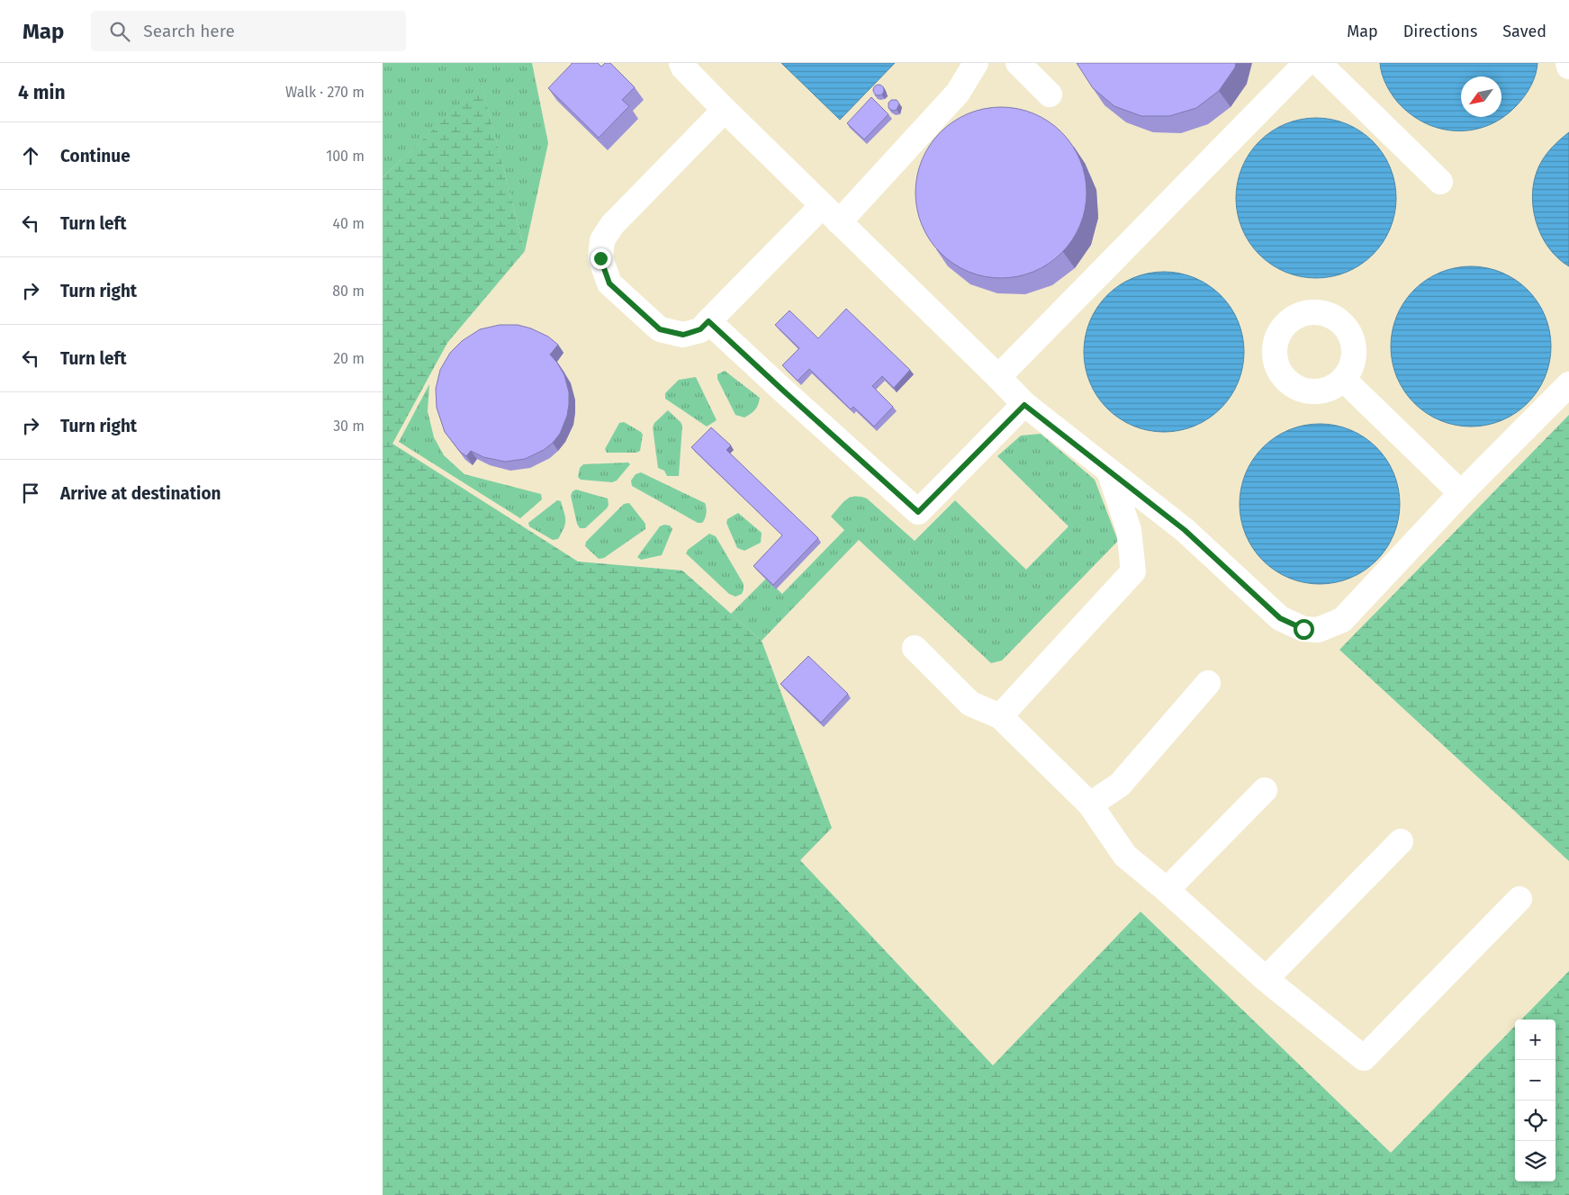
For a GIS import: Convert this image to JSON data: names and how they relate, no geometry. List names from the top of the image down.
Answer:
{
  "north": "bottom left",
  "page": {
    "header": "Map",
    "search": "Search here",
    "nav": ["Map", "Directions", "Saved"],
    "heading": ["4 min", "Walk · 270 m"],
    "list": [
      ["Continue", "100 m"],
      ["Turn left", "40 m"],
      ["Turn right", "80 m"],
      ["Turn left", "20 m"],
      ["Turn right", "30 m"],
      "Arrive at destination"
    ],
    "map_buttons": ["+", "−"]
  }
}
